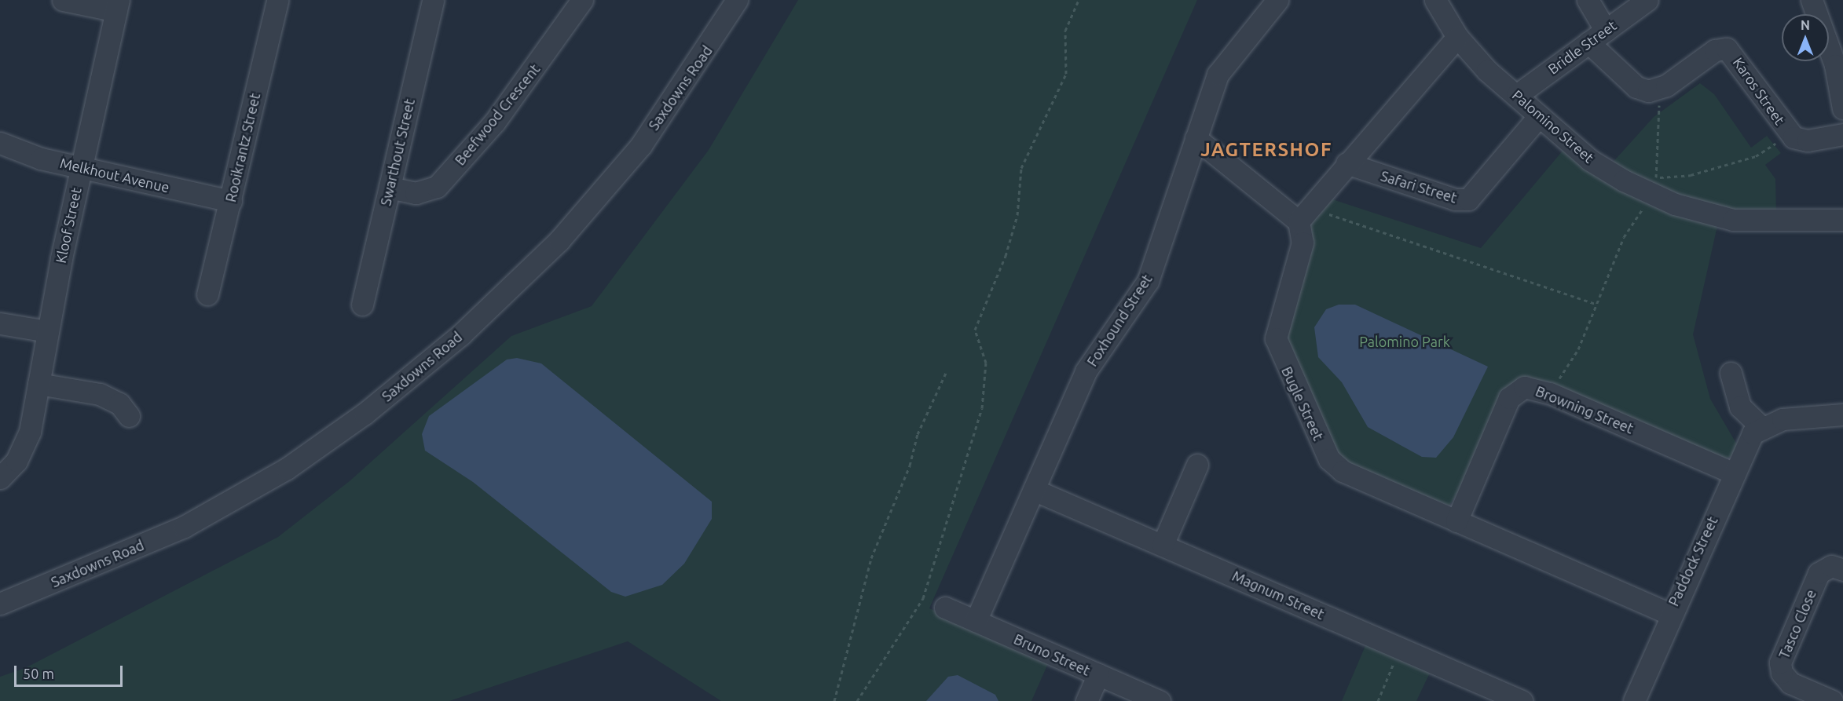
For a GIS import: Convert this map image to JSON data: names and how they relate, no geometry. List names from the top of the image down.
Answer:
{
  "streets": {
    "street": [
      "Bridle Street",
      "Saxdowns Road",
      "Karos Street",
      "Beefwood Crescent",
      "Palomino Street",
      "Rooikrantz Street",
      "Swarthout Street",
      "Melkhout Avenue",
      "Safari Street",
      "Kloof Street",
      "Foxhound Street",
      "Bugle Street",
      "Browning Street",
      "Paddock Street",
      "Magnum Street",
      "Tasco Close",
      "Bruno Street"
    ]
  },
  "crossings": [
    ["Bridle Street", "Palomino Street"],
    ["Beefwood Crescent", "Swarthout Street"],
    ["Palomino Street", "Safari Street"],
    ["Rooikrantz Street", "Melkhout Avenue"],
    ["Melkhout Avenue", "Kloof Street"],
    ["Foxhound Street", "Magnum Street"],
    ["Foxhound Street", "Bruno Street"],
    ["Bugle Street", "Browning Street"],
    ["Bugle Street", "Paddock Street"],
    ["Browning Street", "Paddock Street"]
  ],
  "districts": ["JAGTERSHOF"],
  "parks": ["Palomino Park"],
  "scale_bar": "50 m",
  "north": "top"
}
